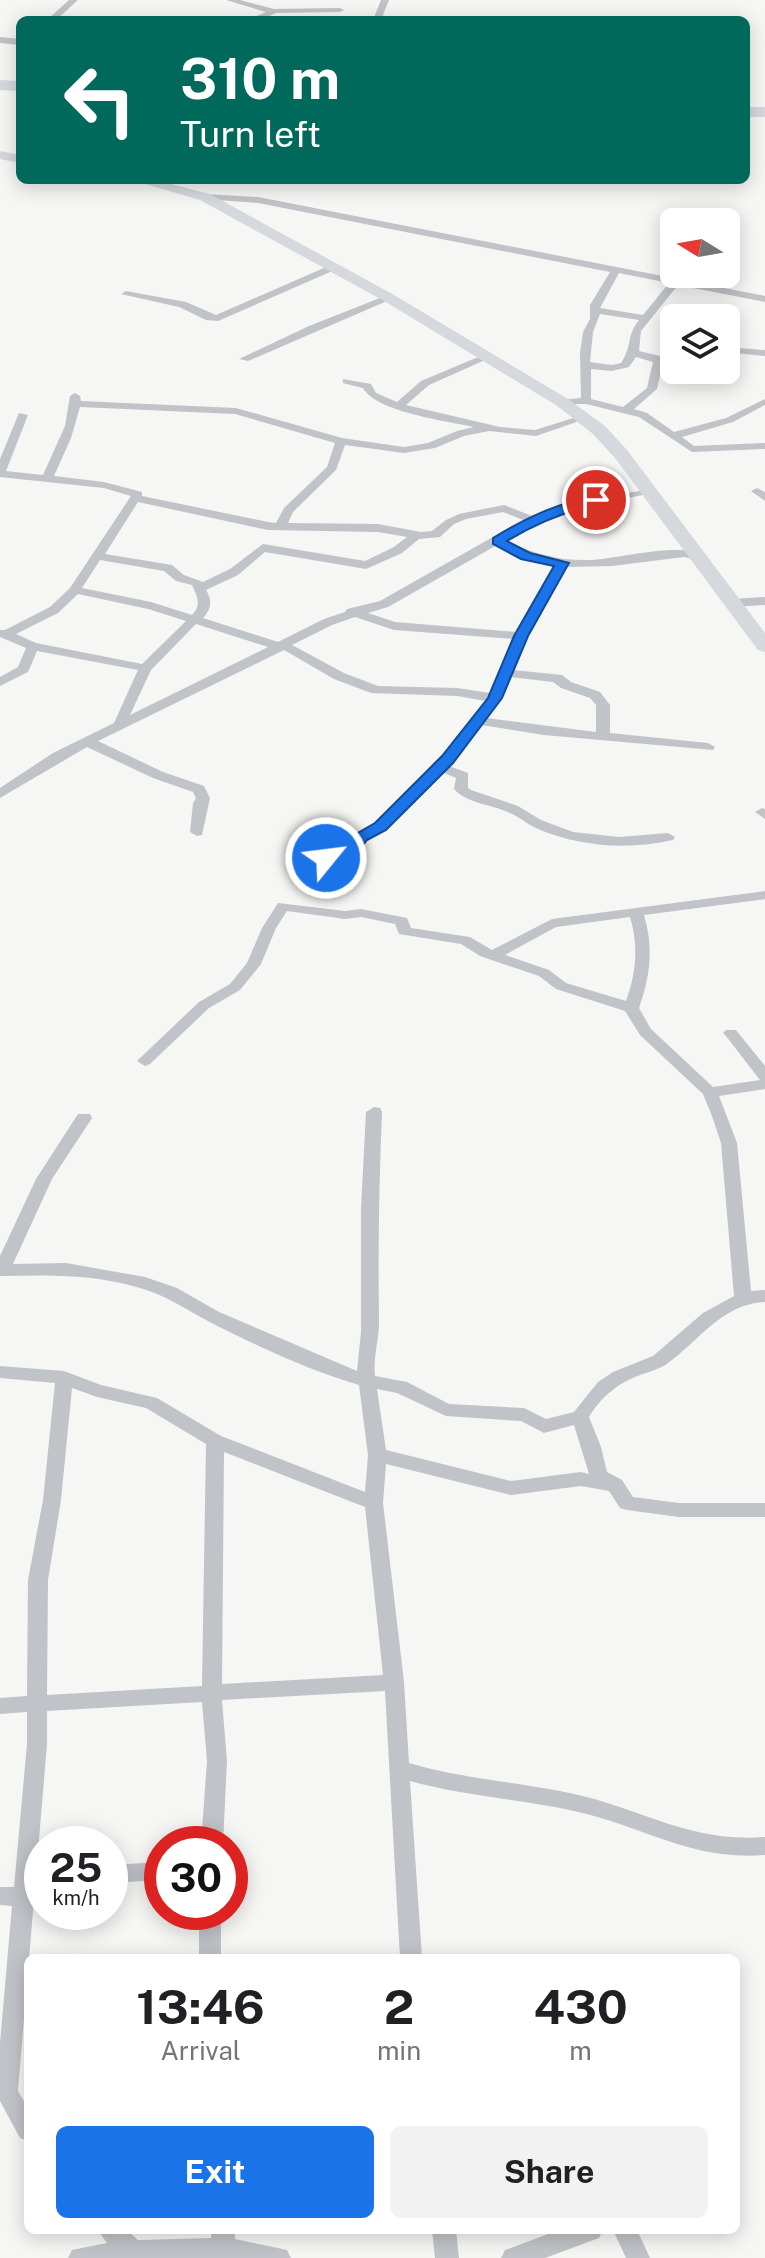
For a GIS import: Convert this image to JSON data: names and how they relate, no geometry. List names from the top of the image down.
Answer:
{
  "north": "left",
  "page": {
    "turn": ["310 m", "Turn left"],
    "speed": "25 km/h",
    "limit": "30",
    "eta": [
      "13:46",
      "Arrival",
      "2",
      "min",
      "430",
      "m"
    ],
    "buttons": ["Exit", "Share"]
  }
}
